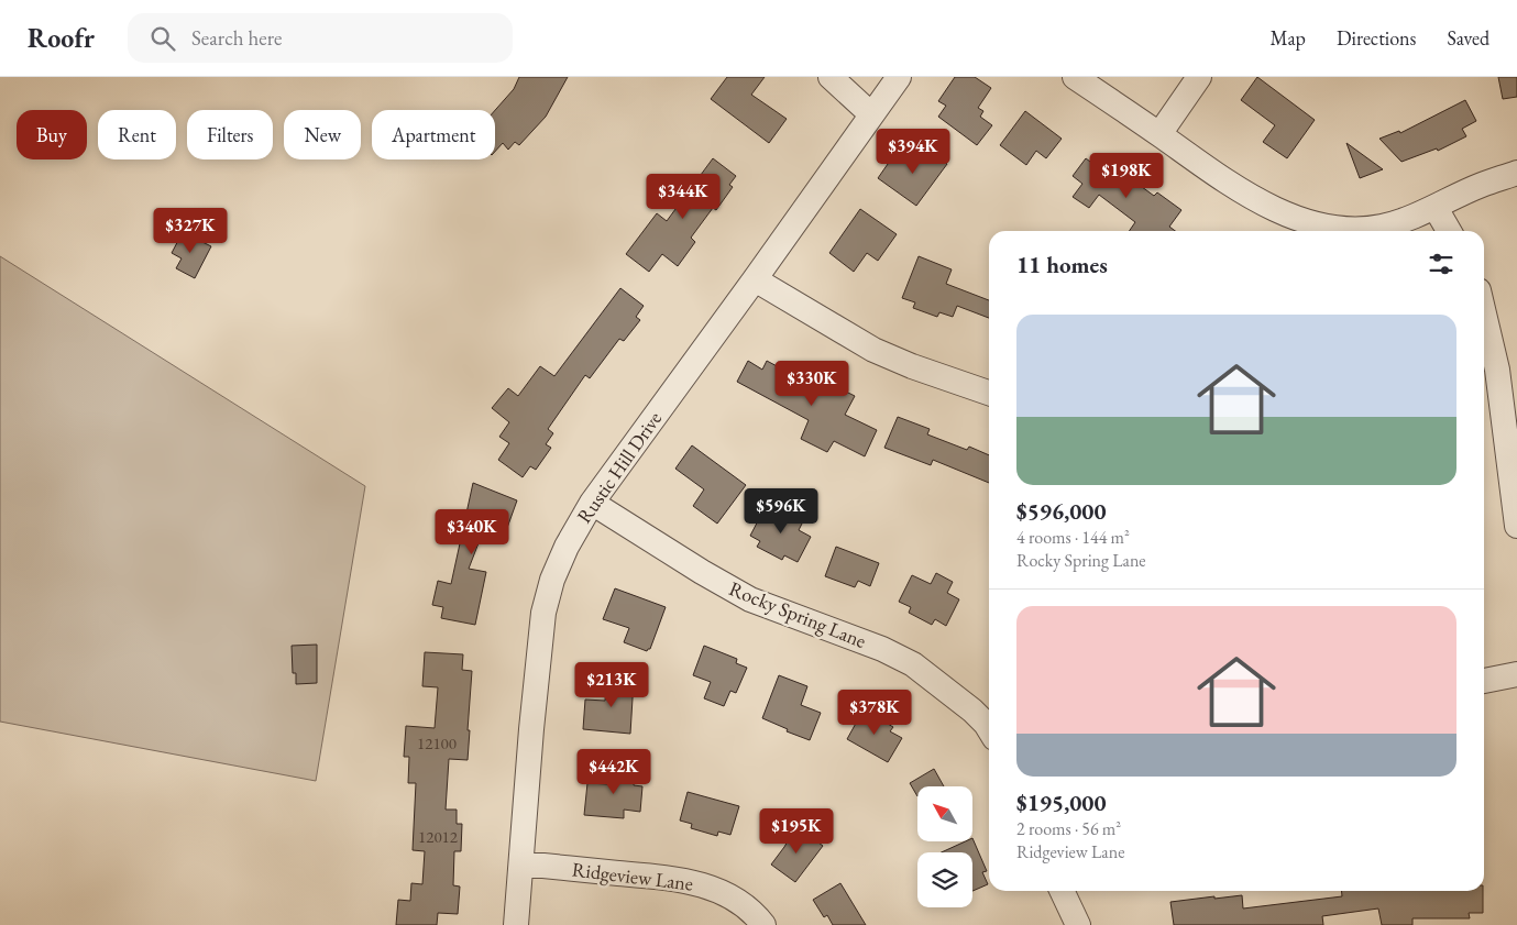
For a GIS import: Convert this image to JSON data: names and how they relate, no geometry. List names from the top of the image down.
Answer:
{
  "streets": {
    "street": ["Rustic Hill Drive", "Rocky Spring Lane", "Ridgeview Lane"]
  },
  "crossings": [
    ["Rustic Hill Drive", "Rocky Spring Lane"],
    ["Rustic Hill Drive", "Ridgeview Lane"]
  ],
  "house_numbers": ["12100", "12012"],
  "north": "top left",
  "page": {
    "header": "Roofr",
    "search": "Search here",
    "nav": ["Map", "Directions", "Saved"],
    "chip": [
      "Buy",
      "Rent",
      "Filters",
      "New",
      "Apartment"
    ],
    "price": [
      "$394K",
      "$198K",
      "$344K",
      "$327K",
      "$330K",
      "$596K",
      "$340K",
      "$213K",
      "$378K",
      "$442K",
      "$195K"
    ],
    "heading": "11 homes",
    "list": [
      {
        "name": "$596,000",
        "note": "4 rooms · 144 m² · Rocky Spring Lane"
      },
      {
        "name": "$195,000",
        "note": "2 rooms · 56 m² · Ridgeview Lane"
      }
    ]
  }
}
